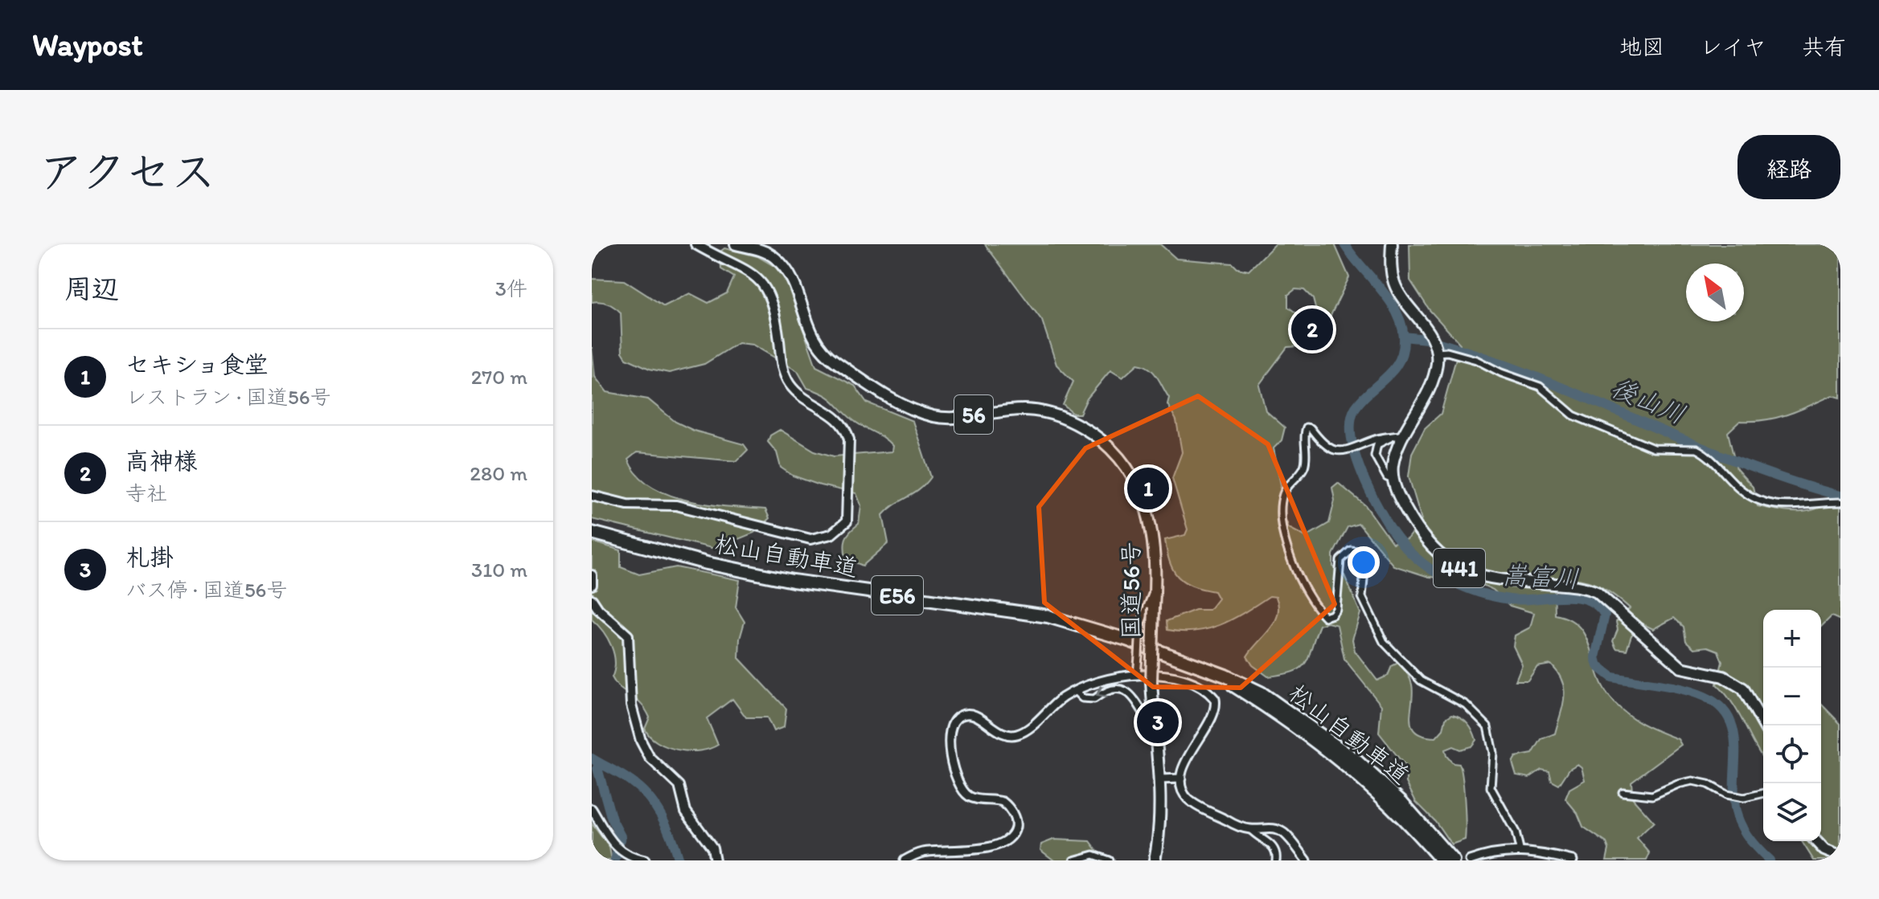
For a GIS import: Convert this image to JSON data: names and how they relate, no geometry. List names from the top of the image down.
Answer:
{
  "streets": {
    "highway": [
      "56",
      "松山自動車道",
      "441",
      "国道56号",
      "E56"
    ]
  },
  "water": ["後山川", "嵩富川"],
  "north": "top left",
  "page": {
    "header": "Waypost",
    "nav": ["地図", "レイヤ", "共有"],
    "title": "アクセス",
    "buttons": "経路",
    "heading": ["周辺", "3件"],
    "pins": ["2", "1", "3"],
    "list": [
      {
        "mark": "1",
        "name": "セキショ食堂",
        "note": "レストラン · 国道56号",
        "value": "270 m"
      },
      {
        "mark": "2",
        "name": "高神様",
        "note": "寺社",
        "value": "280 m"
      },
      {
        "mark": "3",
        "name": "札掛",
        "note": "バス停 · 国道56号",
        "value": "310 m"
      }
    ],
    "map_buttons": ["+", "−"]
  }
}
